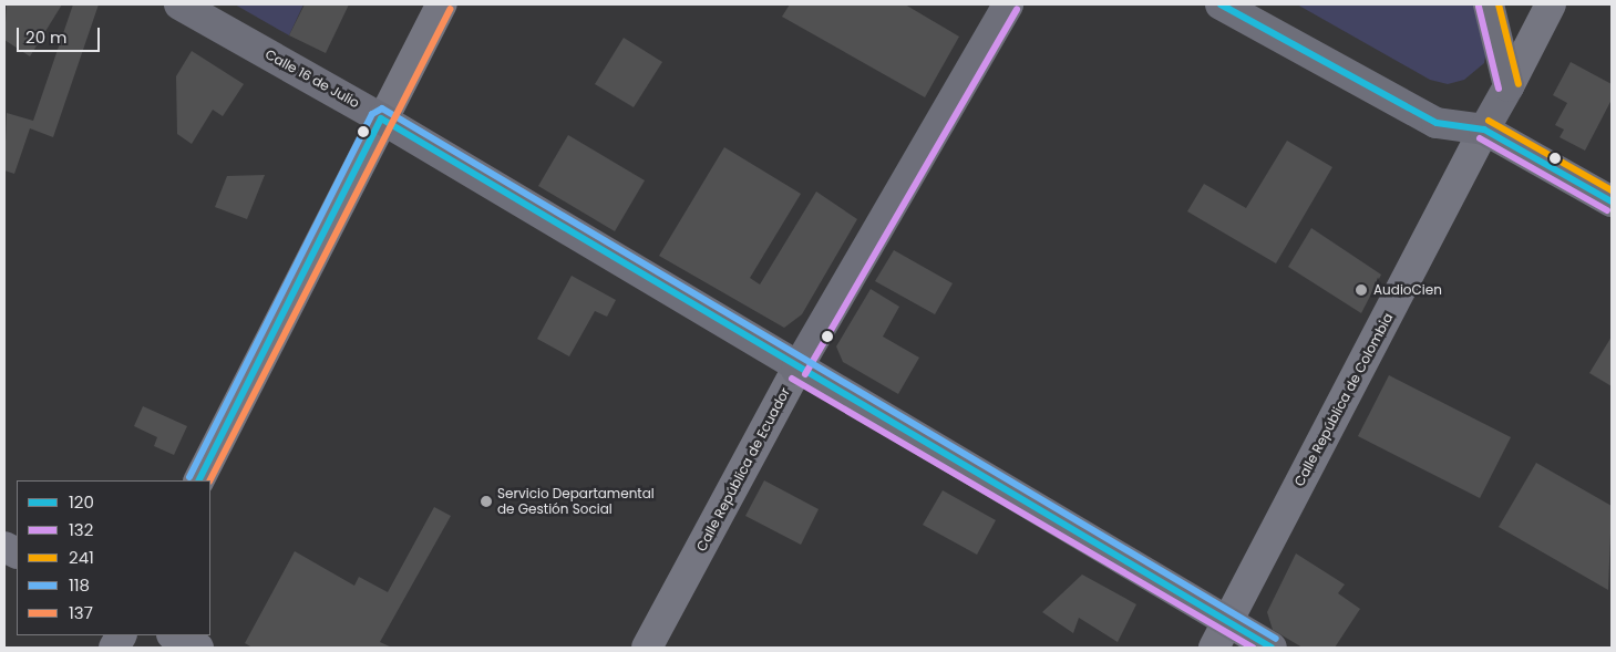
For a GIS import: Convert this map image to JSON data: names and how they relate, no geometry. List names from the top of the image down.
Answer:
{
  "streets": {
    "main road": ["Calle 16 de Julio", "Calle República de Colombia", "Calle República de Ecuador"]
  },
  "crossings": [
    ["Calle 16 de Julio", "Calle República de Colombia"],
    ["Calle 16 de Julio", "Calle República de Ecuador"]
  ],
  "places": ["AudioCien", "Servicio Departamental de Gestión Social"],
  "lines": [
    "transit line 120",
    "transit line 241",
    "transit line 132",
    "transit line 137",
    "transit line 118"
  ],
  "legend": [
    "120",
    "132",
    "241",
    "118",
    "137"
  ],
  "scale_bar": "20 m"
}
